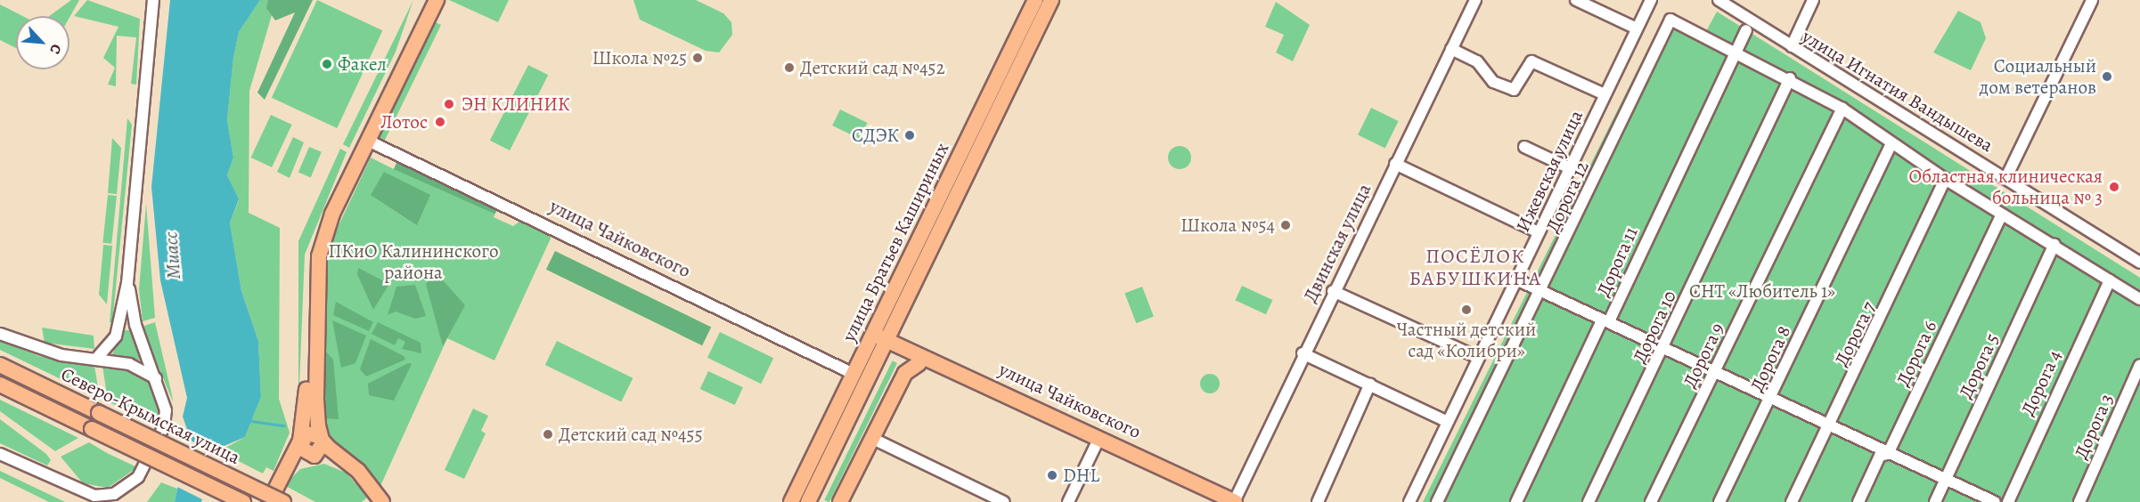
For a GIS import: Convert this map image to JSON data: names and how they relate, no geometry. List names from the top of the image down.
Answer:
{
  "streets": {
    "main road": ["улица Чайковского", "улица Братьев Кашириных", "Северо-Крымская улица"],
    "street": [
      "улица Игнатия Вандышева",
      "Ижевская улица",
      "Дорога 12",
      "Двинская улица",
      "Дорога 11",
      "Дорога 10",
      "Дорога 7",
      "Дорога 6",
      "Дорога 9",
      "Дорога 8",
      "Дорога 5",
      "Дорога 4",
      "Дорога 3"
    ]
  },
  "crossings": [
    ["Дорога 12", "Дорога 11"],
    ["улица Чайковского", "улица Братьев Кашириных"],
    ["улица Чайковского", "Двинская улица"]
  ],
  "districts": ["ПОСЁЛОК БАБУШКИНА"],
  "water": ["Миасс"],
  "parks": ["ПКиО Калининского района", "СНТ «Любитель 1»"],
  "places": [
    "Школа №25",
    "Факел",
    "Детский сад №452",
    "Социальный дом ветеранов",
    "ЭН КЛИНИК",
    "Лотос",
    "СДЭК",
    "Областная клиническая больница № 3",
    "Школа №54",
    "Частный детский сад «Колибри»",
    "Детский сад №455",
    "DHL"
  ],
  "north": "bottom right"
}
